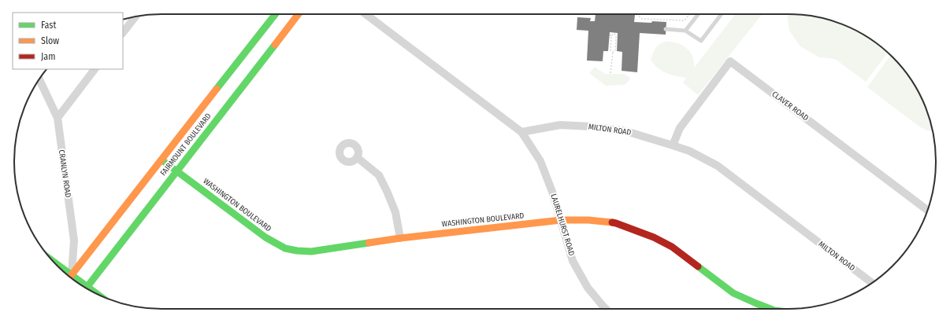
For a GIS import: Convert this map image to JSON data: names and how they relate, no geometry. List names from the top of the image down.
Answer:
{
  "streets": {
    "main road": ["FAIRMOUNT BOULEVARD", "WASHINGTON BOULEVARD"],
    "street": [
      "CLAVER ROAD",
      "MILTON ROAD",
      "CRANLYN ROAD",
      "LAURELHURST ROAD"
    ]
  },
  "crossings": [
    ["CLAVER ROAD", "MILTON ROAD"],
    ["MILTON ROAD", "LAURELHURST ROAD"],
    ["FAIRMOUNT BOULEVARD", "WASHINGTON BOULEVARD"],
    ["WASHINGTON BOULEVARD", "LAURELHURST ROAD"]
  ],
  "legend": ["Fast", "Slow", "Jam"]
}
